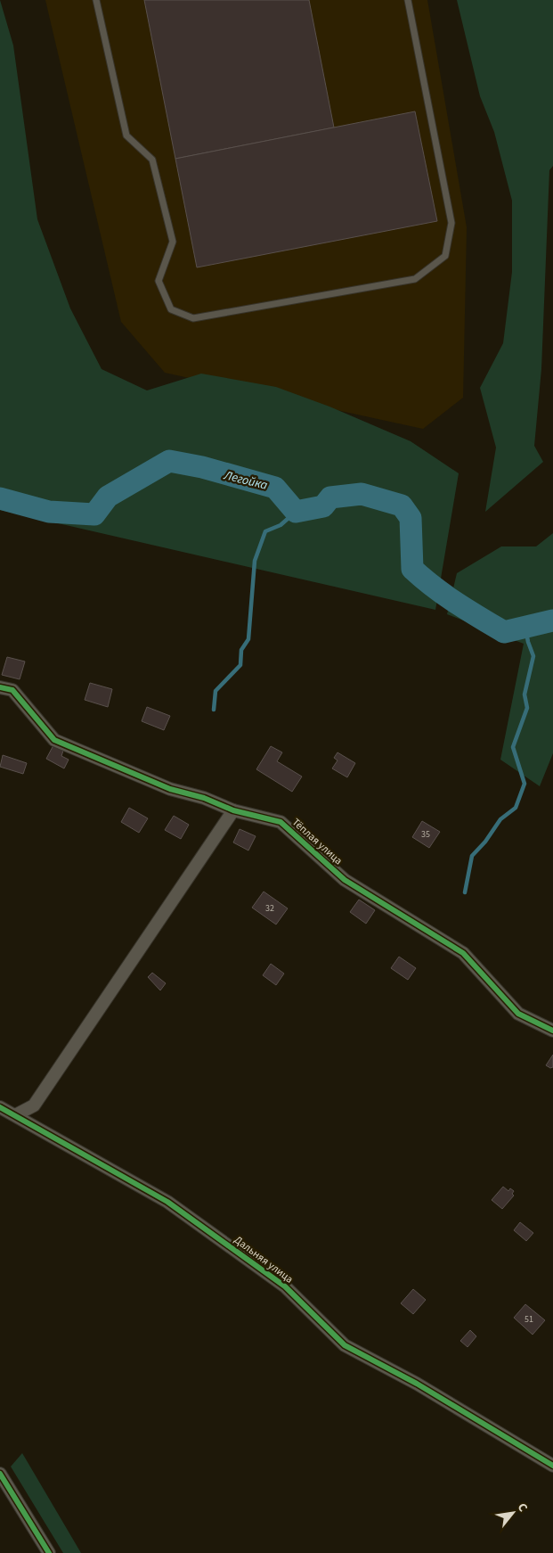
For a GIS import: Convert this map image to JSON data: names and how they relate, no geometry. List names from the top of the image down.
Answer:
{
  "streets": {
    "street": ["Тёплая улица", "Дальняя улица"]
  },
  "water": ["Легойка"],
  "house_numbers": ["35", "32", "51"],
  "north": "top right"
}
